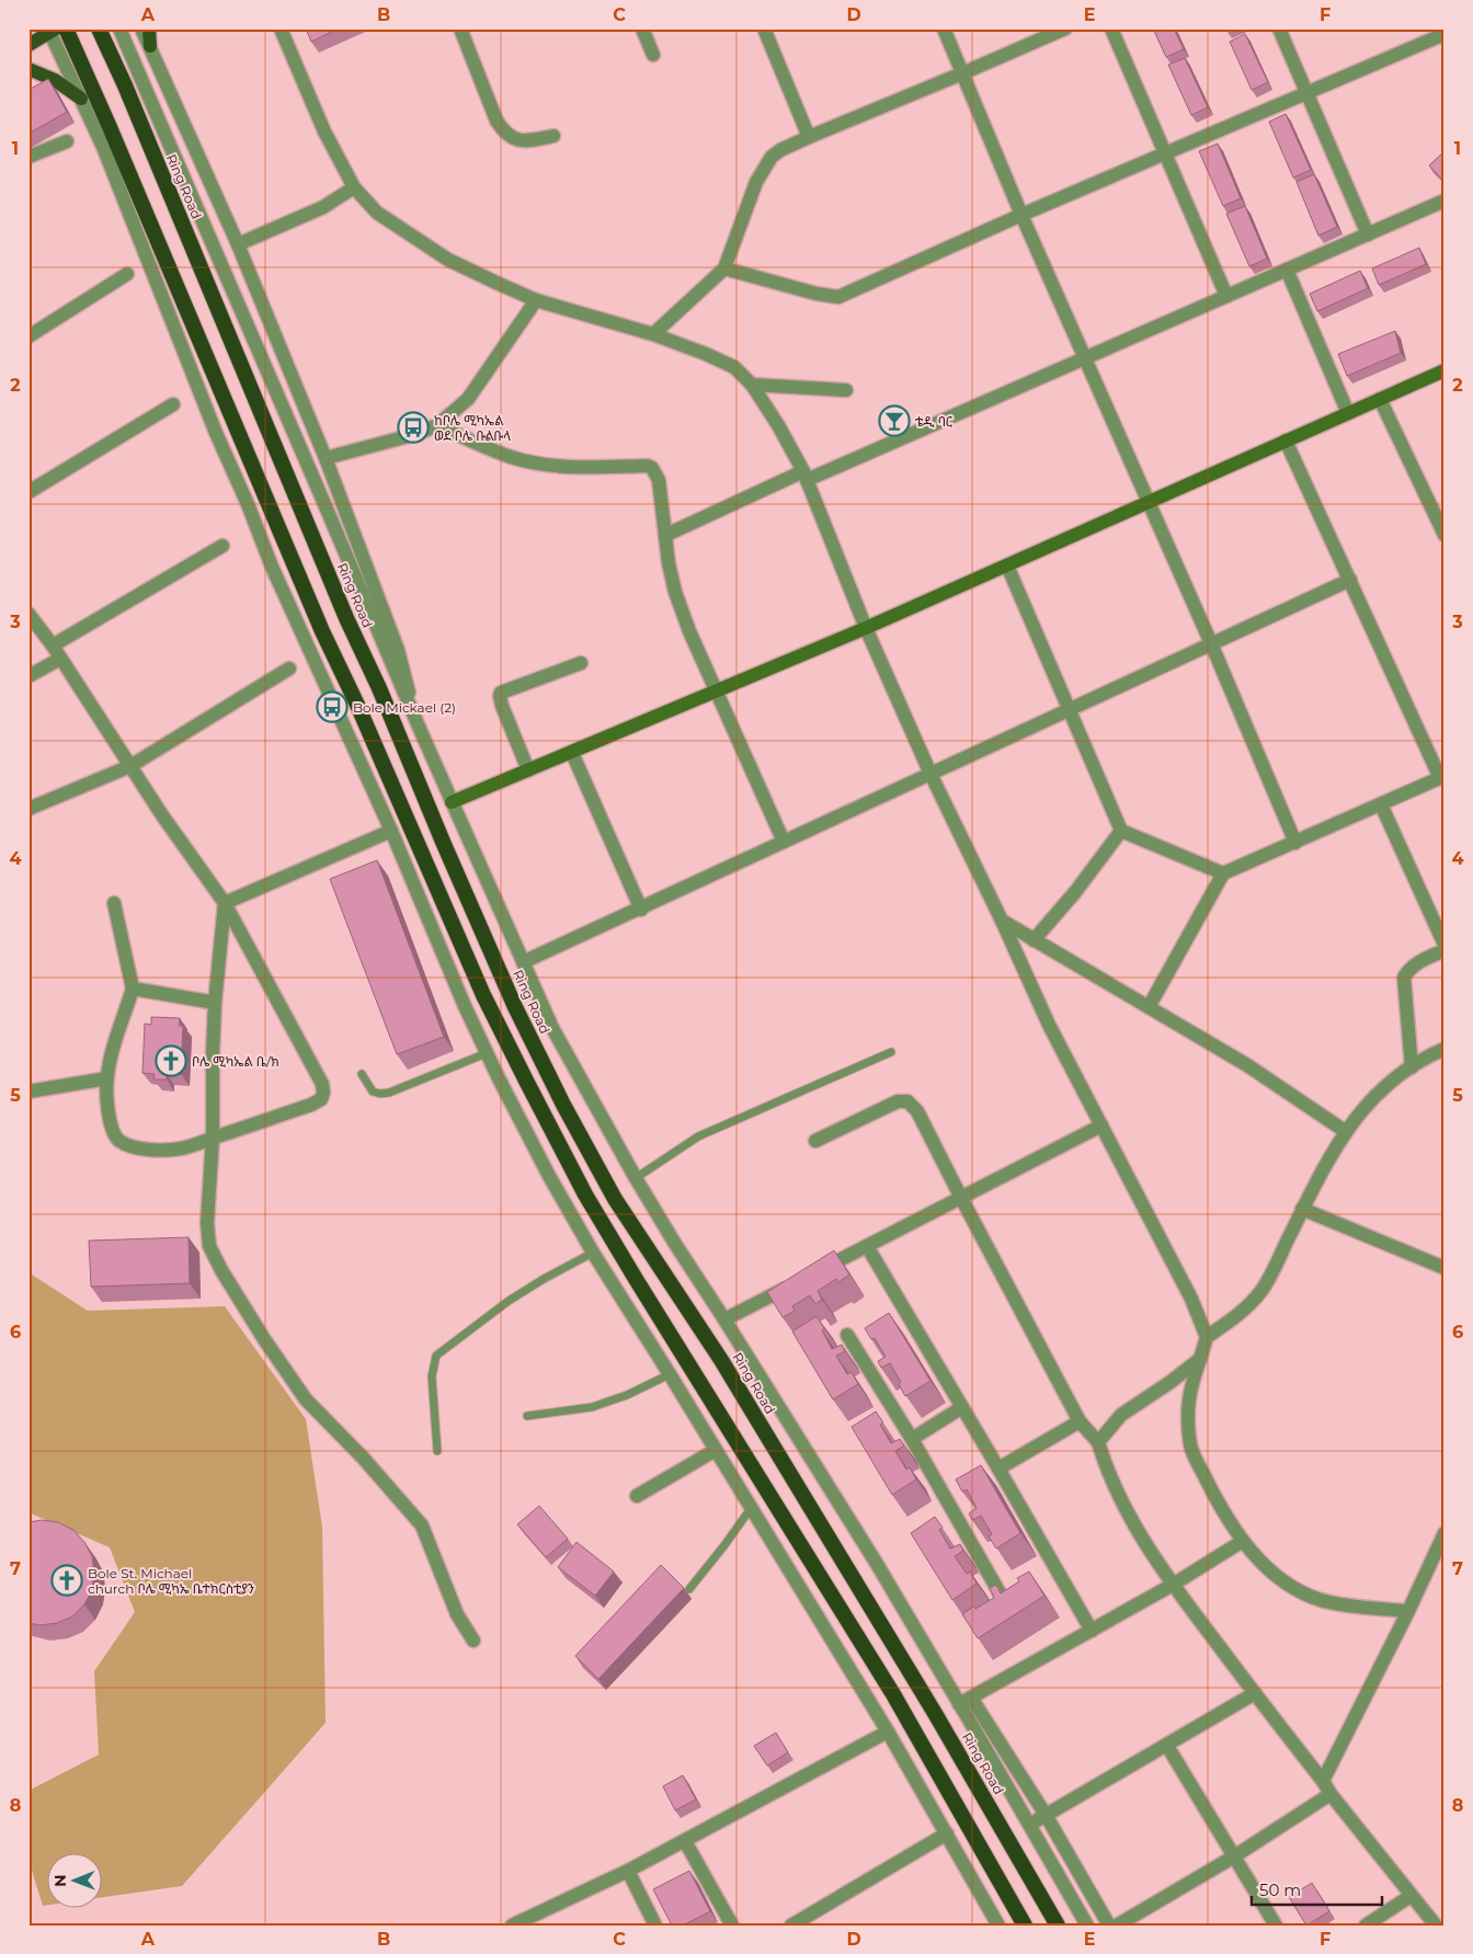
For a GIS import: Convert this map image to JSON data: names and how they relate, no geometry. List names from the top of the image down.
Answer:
{
  "streets": {
    "highway": ["Ring Road"]
  },
  "places": {
    "bar": ["ቴዲ ባር"],
    "bus stop": ["ከቦሌ ሚካኤል ወደ ቦሌ ቡልቡላ", "Bole Mickael (2)"],
    "church": ["ቦሌ ሚካኤል ቤ/ክ", "Bole St. Michael church ቦሌ ሚካኤ ቤተክርስቲያን"]
  },
  "scale_bar": "50 m",
  "north": "left",
  "grid": {
    "columns": [
      "A",
      "B",
      "C",
      "D",
      "E",
      "F"
    ],
    "rows": [
      "1",
      "2",
      "3",
      "4",
      "5",
      "6",
      "7",
      "8"
    ]
  }
}
